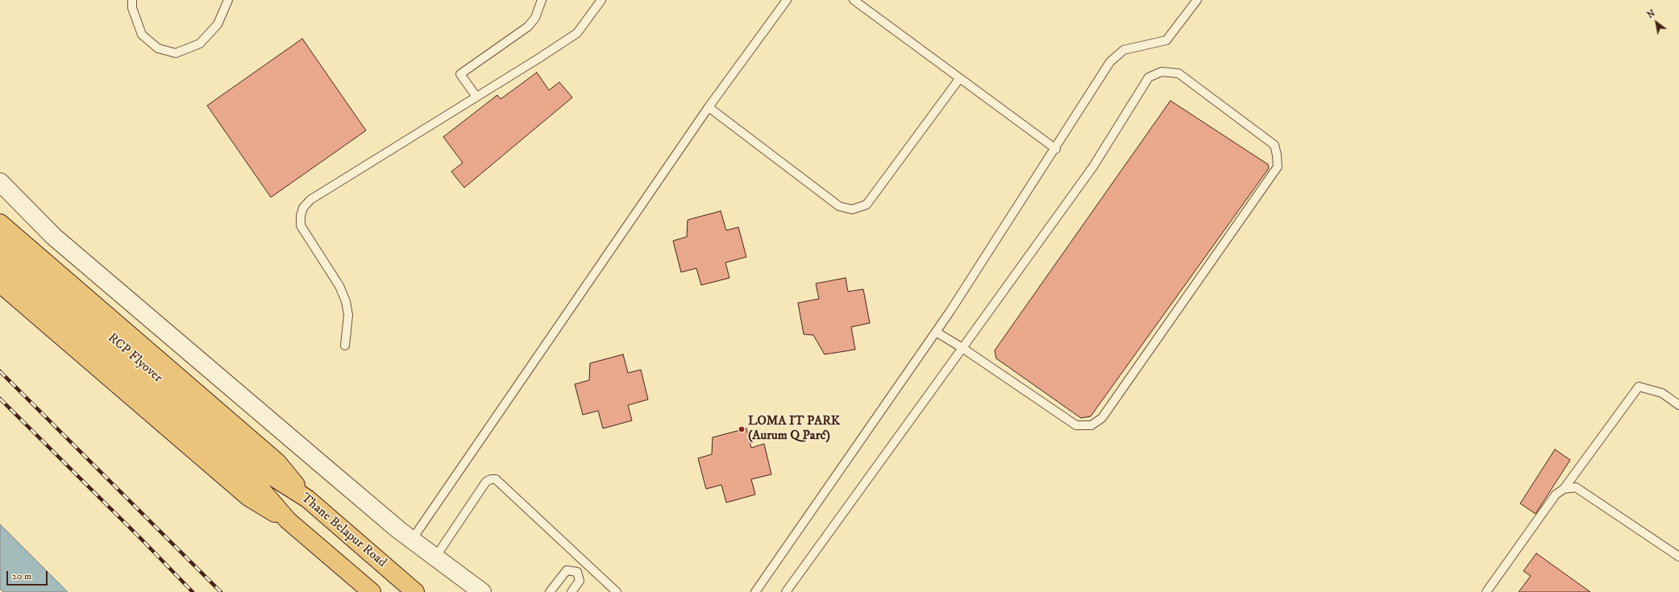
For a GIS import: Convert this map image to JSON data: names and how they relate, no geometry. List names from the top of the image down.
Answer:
{
  "streets": {
    "main road": ["RCP Flyover", "Thane Belapur Road"]
  },
  "crossings": [
    ["RCP Flyover", "Thane Belapur Road"]
  ],
  "places": ["LOMA IT PARK (Aurum Q Parć)"],
  "scale_bar": "20 m",
  "north": "top left"
}
